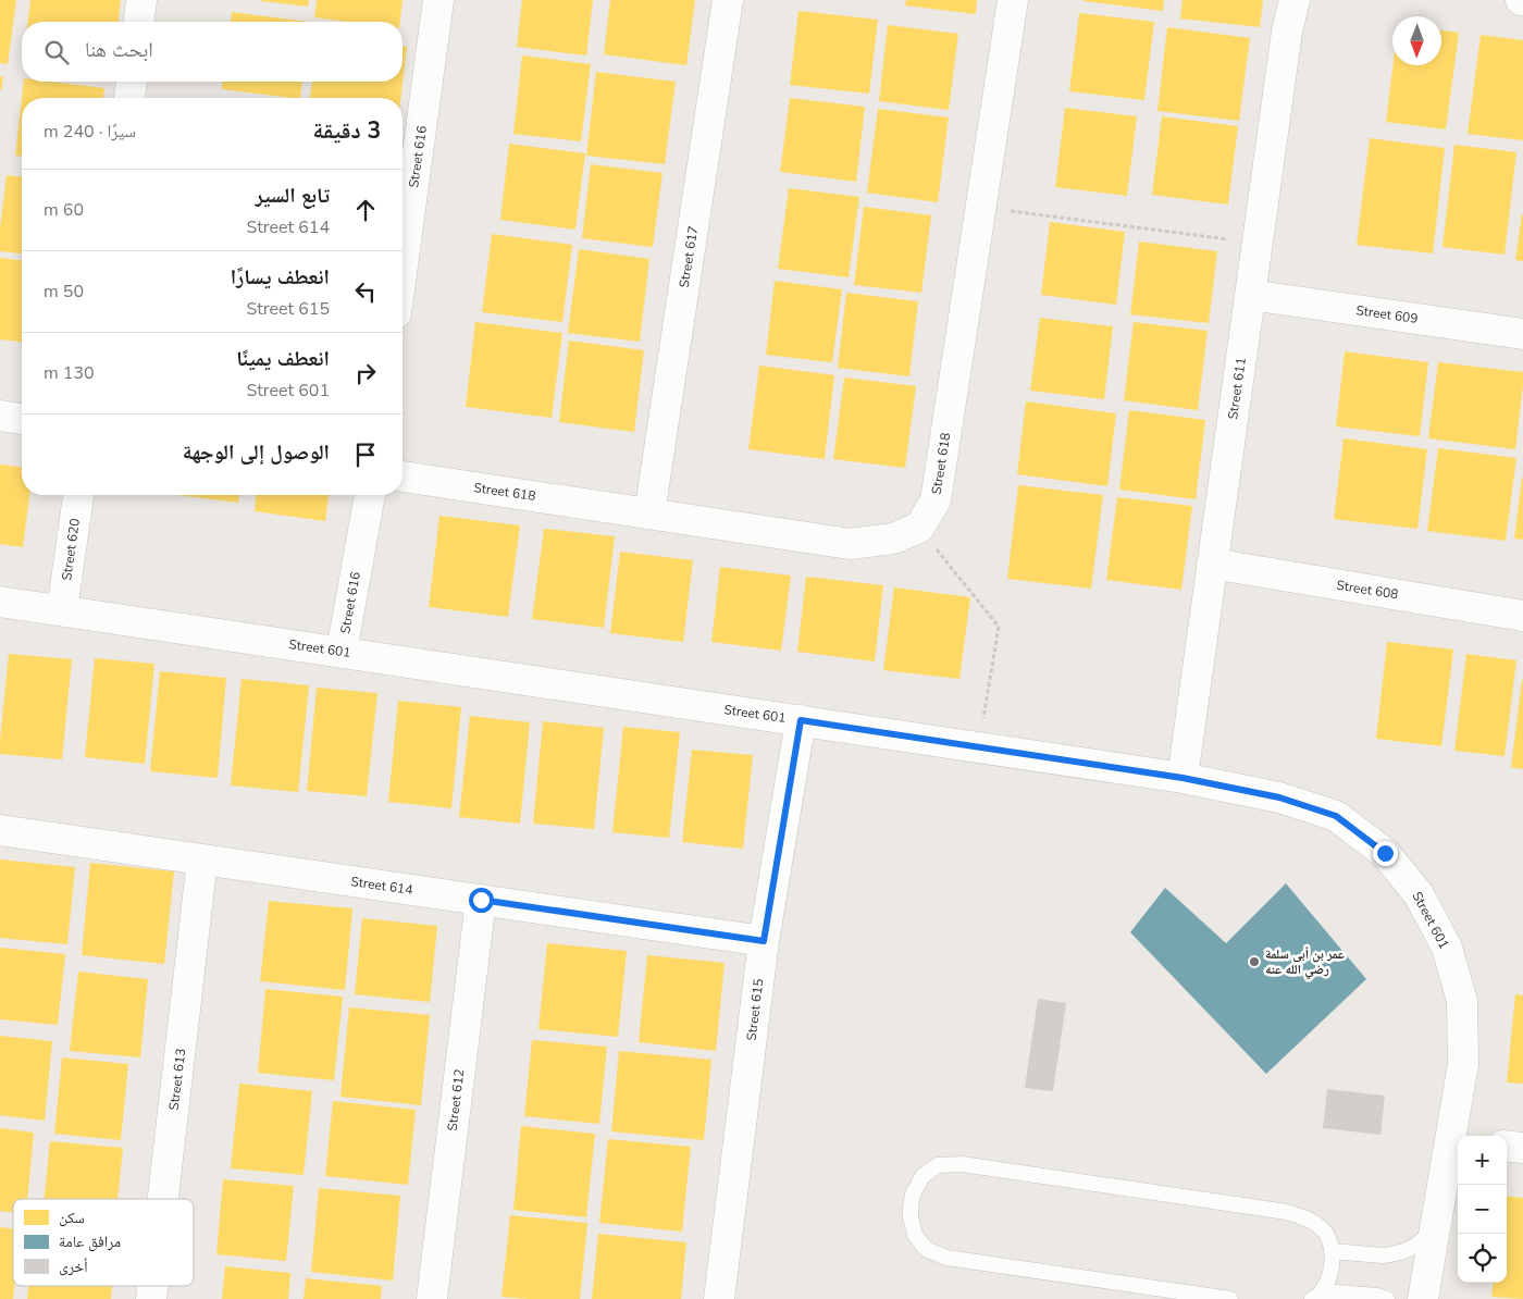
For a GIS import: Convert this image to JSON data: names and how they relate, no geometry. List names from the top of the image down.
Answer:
{
  "streets": {
    "street": [
      "Street 616",
      "Street 617",
      "Street 609",
      "Street 611",
      "Street 618",
      "Street 620",
      "Street 608",
      "Street 601",
      "Street 614",
      "Street 615",
      "Street 613",
      "Street 612"
    ]
  },
  "crossings": [
    ["Street 616", "Street 601"],
    ["Street 617", "Street 618"],
    ["Street 609", "Street 611"],
    ["Street 611", "Street 608"],
    ["Street 611", "Street 601"],
    ["Street 620", "Street 601"],
    ["Street 601", "Street 615"],
    ["Street 614", "Street 615"],
    ["Street 614", "Street 613"],
    ["Street 614", "Street 612"]
  ],
  "places": ["عمر بن أبي سلمة رضي الله عنه"],
  "legend": ["سكن", "مرافق عامة", "أخرى"],
  "north": "bottom",
  "page": {
    "search": "ابحث هنا",
    "heading": ["3 دقيقة", "سيرًا · 240 m"],
    "list": [
      ["تابع السير", "Street 614", "60 m"],
      ["انعطف يسارًا", "Street 615", "50 m"],
      ["انعطف يمينًا", "Street 601", "130 m"],
      "الوصول إلى الوجهة"
    ],
    "map_buttons": ["+", "−"]
  }
}
